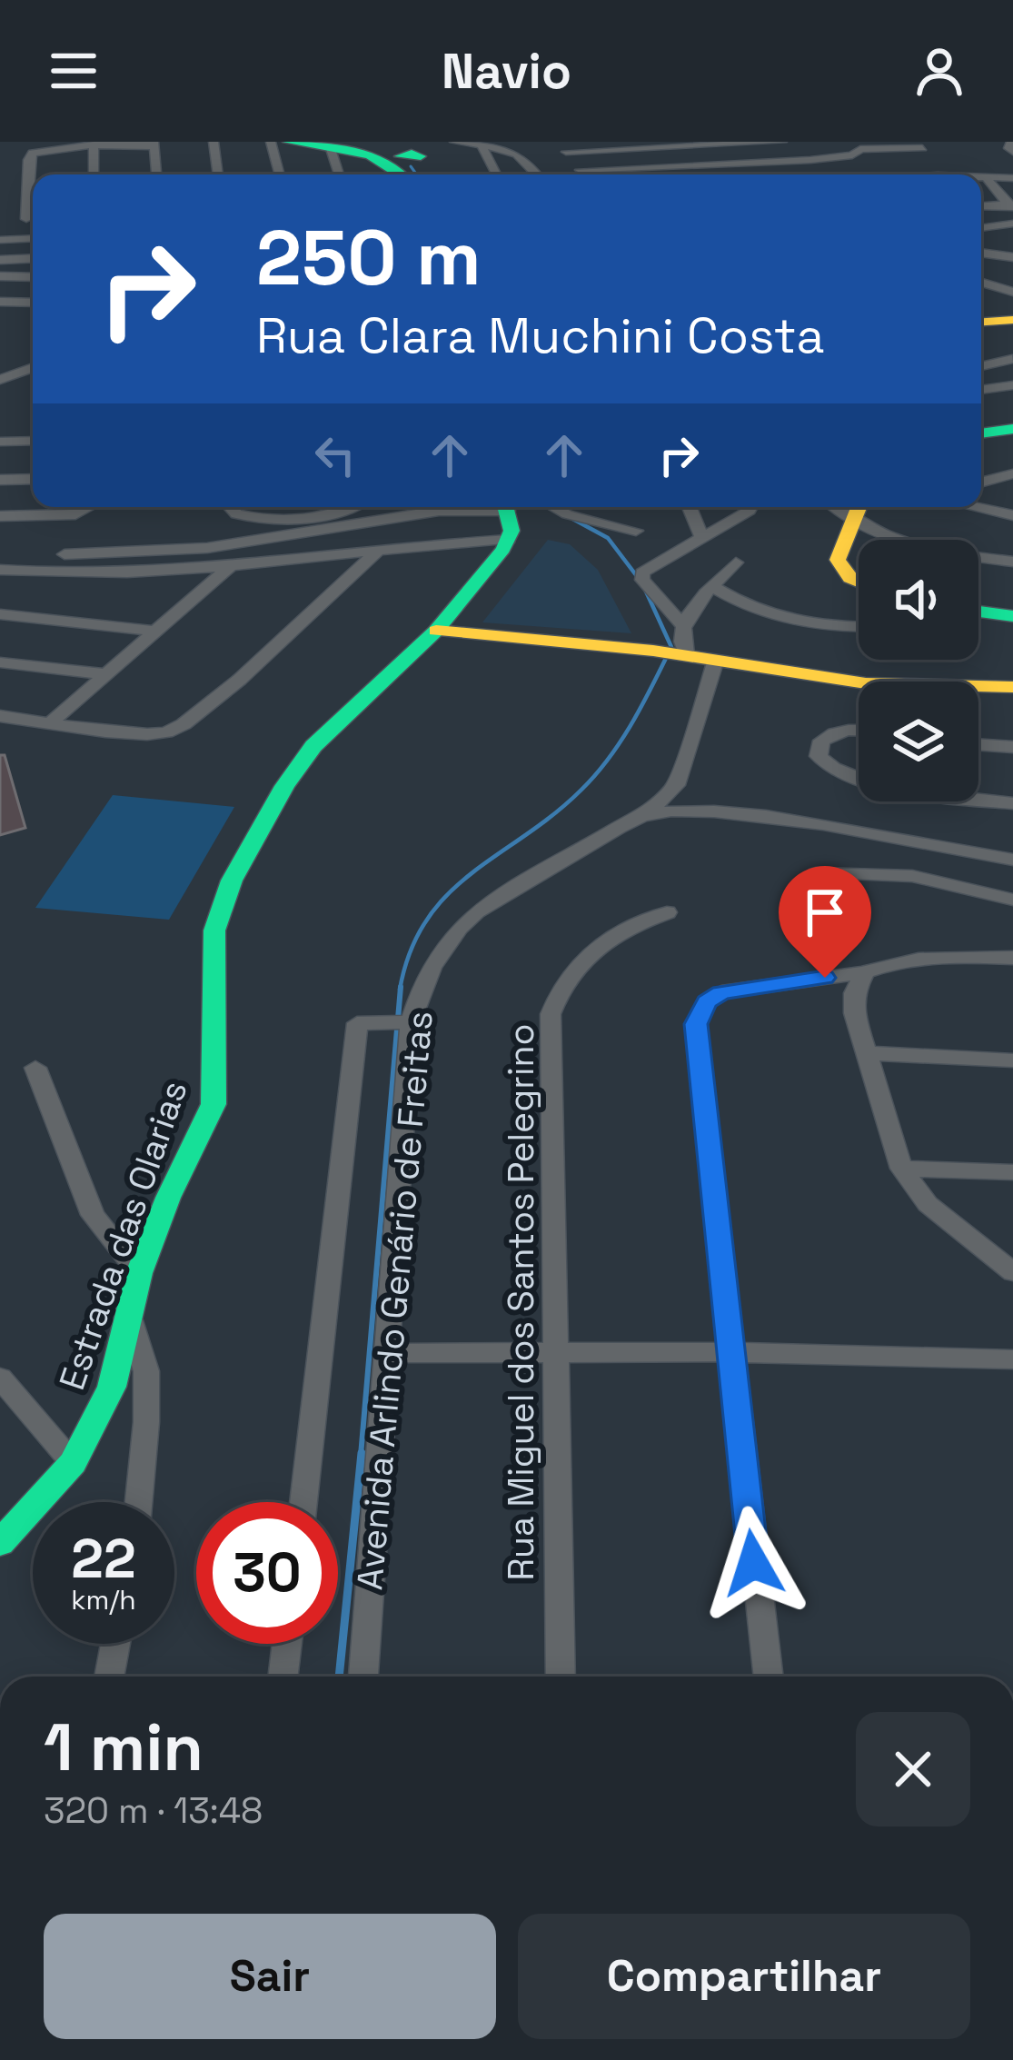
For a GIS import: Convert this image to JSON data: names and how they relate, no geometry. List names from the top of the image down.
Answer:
{
  "streets": {
    "main road": ["Estrada das Olarias"],
    "street": ["Avenida Arlindo Genário de Freitas", "Rua Miguel dos Santos Pelegrino"]
  },
  "page": {
    "header": "Navio",
    "turn": ["250 m", "Rua Clara Muchini Costa"],
    "speed": "22 km/h",
    "limit": "30",
    "heading": ["1 min", "320 m · 13:48"],
    "buttons": ["Sair", "Compartilhar"]
  }
}
